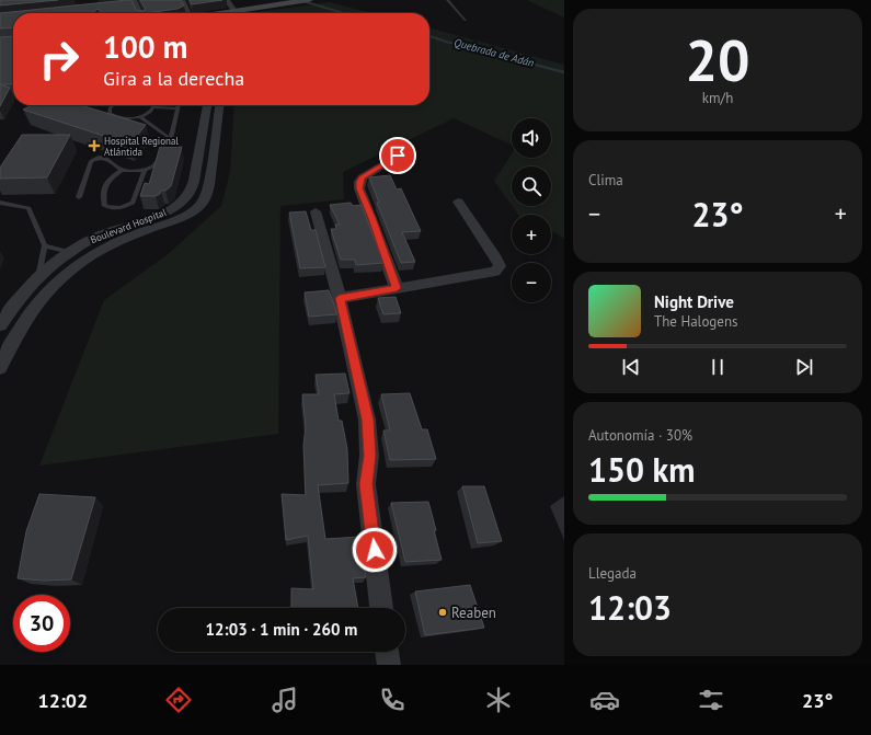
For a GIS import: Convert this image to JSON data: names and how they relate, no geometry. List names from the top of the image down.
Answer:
{
  "streets": {
    "street": ["Boulevard Hospital"]
  },
  "water": ["Quebrada de Adán"],
  "places": {
    "health": ["Hospital Regional Atlántida"],
    "other": ["Reaben"]
  },
  "page": {
    "tile": [
      ["20", "km/h"],
      "Clima",
      ["Autonomía · 30%", "150 km"],
      ["Llegada", "12:03"]
    ],
    "turn": ["100 m", "Gira a la derecha"],
    "map_buttons": ["+", "−"],
    "heat": ["−", "23°", "+"],
    "song": ["Night Drive", "The Halogens"],
    "limit": "30",
    "trip": "12:03 · 1 min · 260 m",
    "tabs": ["12:02", "23°"]
  }
}
